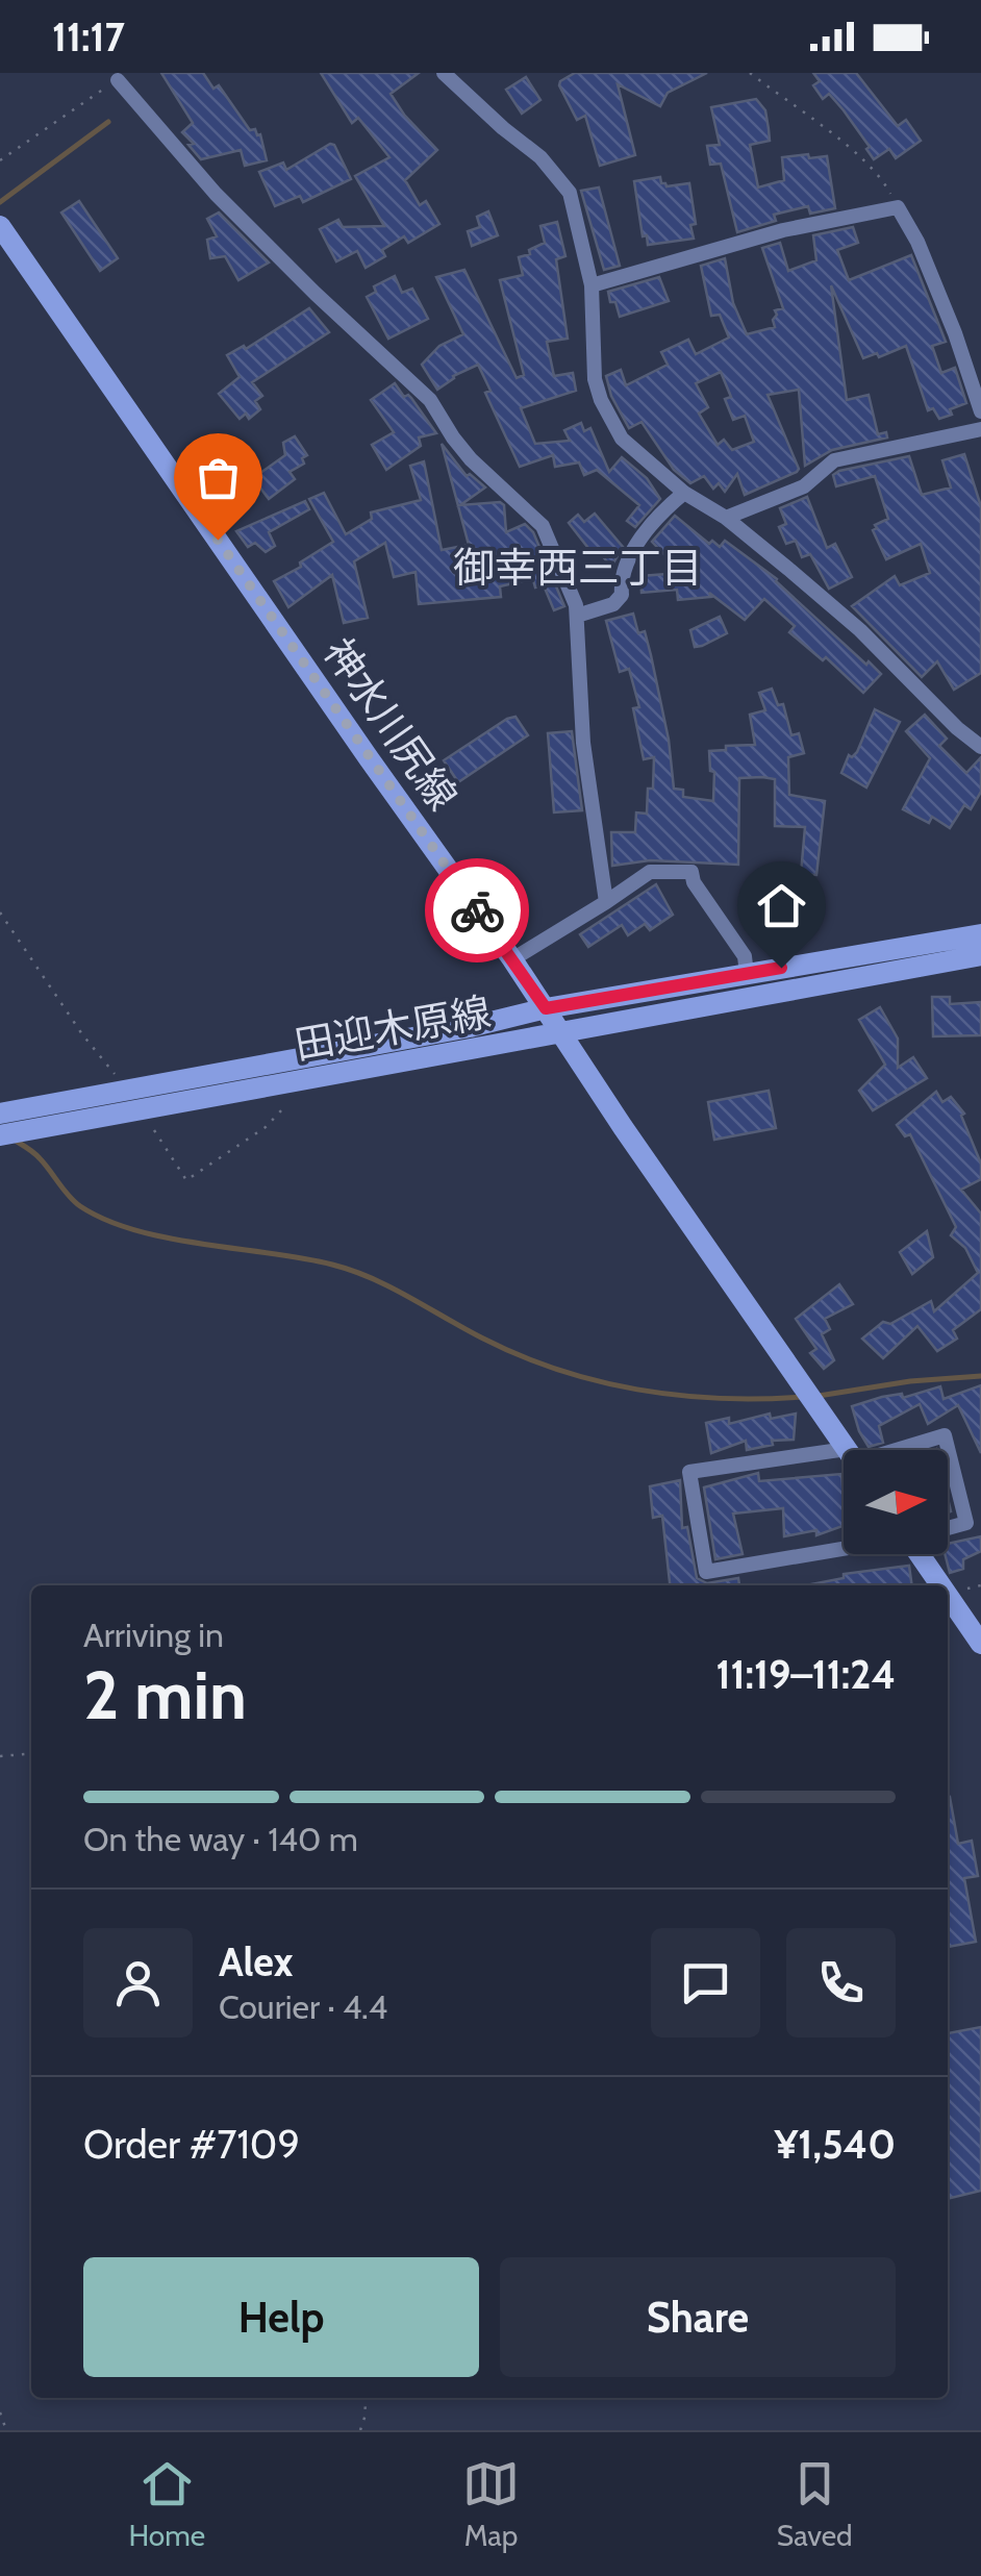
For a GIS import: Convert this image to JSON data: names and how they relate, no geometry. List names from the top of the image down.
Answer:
{
  "streets": {
    "main road": ["神水川尻線", "田迎木原線"]
  },
  "crossings": [
    ["神水川尻線", "田迎木原線"]
  ],
  "districts": ["御幸西三丁目"],
  "north": "right",
  "page": {
    "status": "11:17",
    "heading": ["2 min", "Arriving in", "11:19–11:24"],
    "panel": [
      "Alex",
      "Courier · 4.4",
      "Order #7109",
      "¥1,540"
    ],
    "bar": "On the way · 140 m",
    "buttons": ["Help", "Share"],
    "tabs": ["Home", "Map", "Saved"]
  }
}
